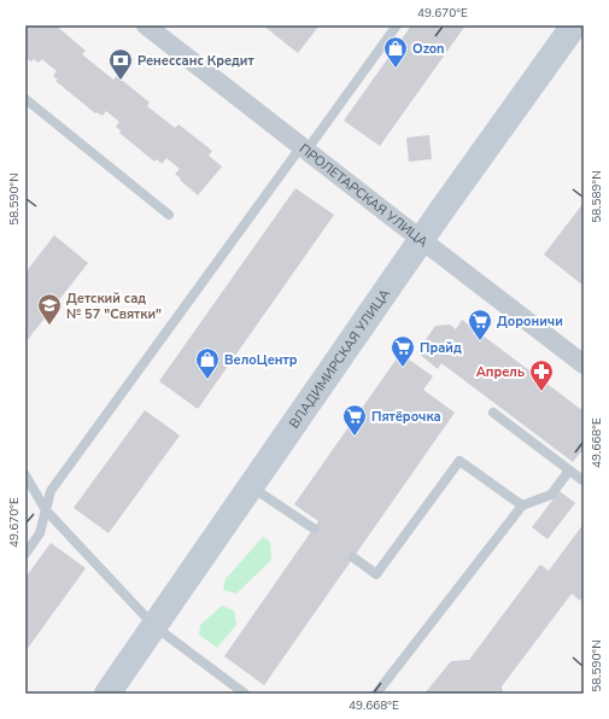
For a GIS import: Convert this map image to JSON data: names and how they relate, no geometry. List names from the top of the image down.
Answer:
{
  "streets": {
    "main road": ["ВЛАДИМИРСКАЯ УЛИЦА"],
    "street": ["ПРОЛЕТАРСКАЯ УЛИЦА"]
  },
  "crossings": [
    ["ПРОЛЕТАРСКАЯ УЛИЦА", "ВЛАДИМИРСКАЯ УЛИЦА"]
  ],
  "places": {
    "shop": ["Ozon", "ВелоЦентр"],
    "bank": ["Ренессанс Кредит"],
    "school or university": ["Детский сад № 57 \"Святки\""],
    "supermarket": ["Дороничи", "Прайд", "Пятёрочка"],
    "pharmacy": ["Апрель"]
  },
  "coordinates": [
    "49.670°E",
    "58.589°N",
    "58.590°N",
    "49.668°E"
  ]
}
